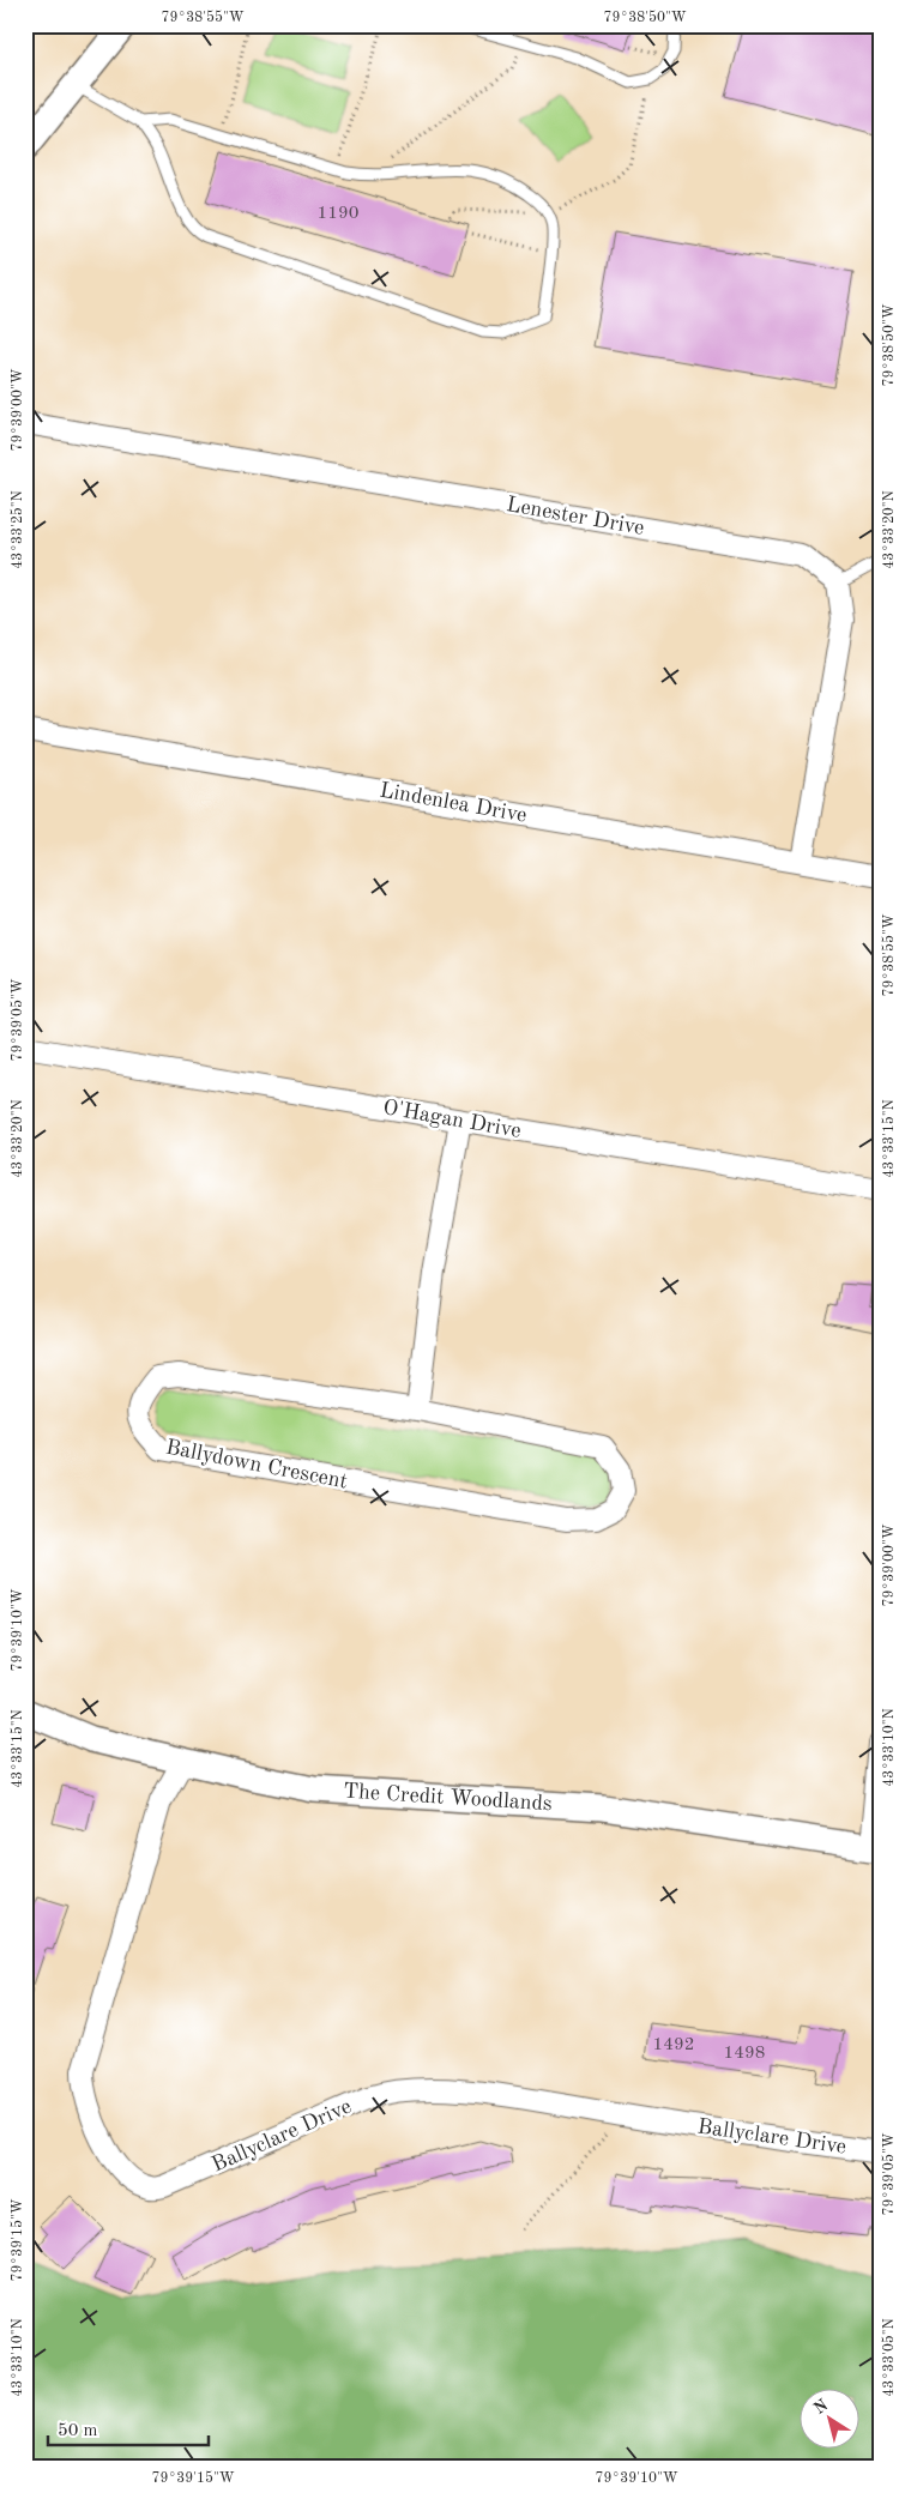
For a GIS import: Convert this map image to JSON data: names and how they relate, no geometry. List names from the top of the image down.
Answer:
{
  "streets": {
    "street": [
      "Lenester Drive",
      "Lindenlea Drive",
      "O'Hagan Drive",
      "Ballydown Crescent",
      "The Credit Woodlands",
      "Ballyclare Drive"
    ]
  },
  "crossings": [
    ["The Credit Woodlands", "Ballyclare Drive"]
  ],
  "house_numbers": ["1190", "1492", "1498"],
  "scale_bar": "50 m",
  "north": "top left",
  "coordinates": [
    "79°38'55\"W",
    "79°38'50\"W",
    "79°39'00\"W",
    "43°33'20\"N",
    "43°33'25\"N",
    "79°39'05\"W",
    "43°33'15\"N",
    "79°39'10\"W",
    "43°33'10\"N",
    "79°39'15\"W",
    "43°33'05\"N"
  ]
}
